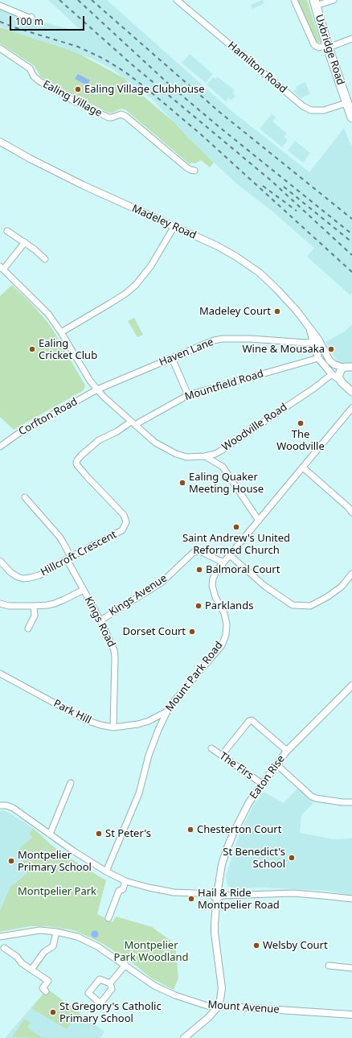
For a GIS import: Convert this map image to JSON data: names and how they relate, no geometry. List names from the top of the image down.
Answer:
{
  "streets": {
    "main road": ["Uxbridge Road"],
    "street": [
      "Hamilton Road",
      "Ealing Village",
      "Madeley Road",
      "Haven Lane",
      "Mountfield Road",
      "Corfton Road",
      "Woodville Road",
      "Hillcroft Crescent",
      "Kings Avenue",
      "Kings Road",
      "Mount Park Road",
      "Park Hill",
      "The Firs",
      "Eaton Rise",
      "Mount Avenue"
    ]
  },
  "crossings": [
    ["Uxbridge Road", "Hamilton Road"],
    ["Madeley Road", "Haven Lane"],
    ["Madeley Road", "Mountfield Road"],
    ["Madeley Road", "Woodville Road"],
    ["Haven Lane", "Corfton Road"],
    ["Haven Lane", "Woodville Road"],
    ["Mountfield Road", "Woodville Road"],
    ["Corfton Road", "Woodville Road"],
    ["Woodville Road", "Hillcroft Crescent"],
    ["Hillcroft Crescent", "Kings Road"],
    ["Kings Avenue", "Kings Road"],
    ["Kings Avenue", "Mount Park Road"],
    ["Kings Road", "Park Hill"],
    ["Mount Park Road", "Park Hill"],
    ["The Firs", "Eaton Rise"],
    ["Eaton Rise", "Mount Avenue"]
  ],
  "parks": ["Montpelier Park", "Montpelier Park Woodland"],
  "places": [
    "Ealing Village Clubhouse",
    "Madeley Court",
    "Ealing Cricket Club",
    "Wine & Mousaka",
    "The Woodville",
    "Ealing Quaker Meeting House",
    "Saint Andrew's United Reformed Church",
    "Balmoral Court",
    "Parklands",
    "Dorset Court",
    "Chesterton Court",
    "St Peter's",
    "St Benedict's School",
    "Montpelier Primary School",
    "Hail & Ride Montpelier Road",
    "Welsby Court",
    "St Gregory's Catholic Primary School"
  ],
  "scale_bar": "100 m"
}
